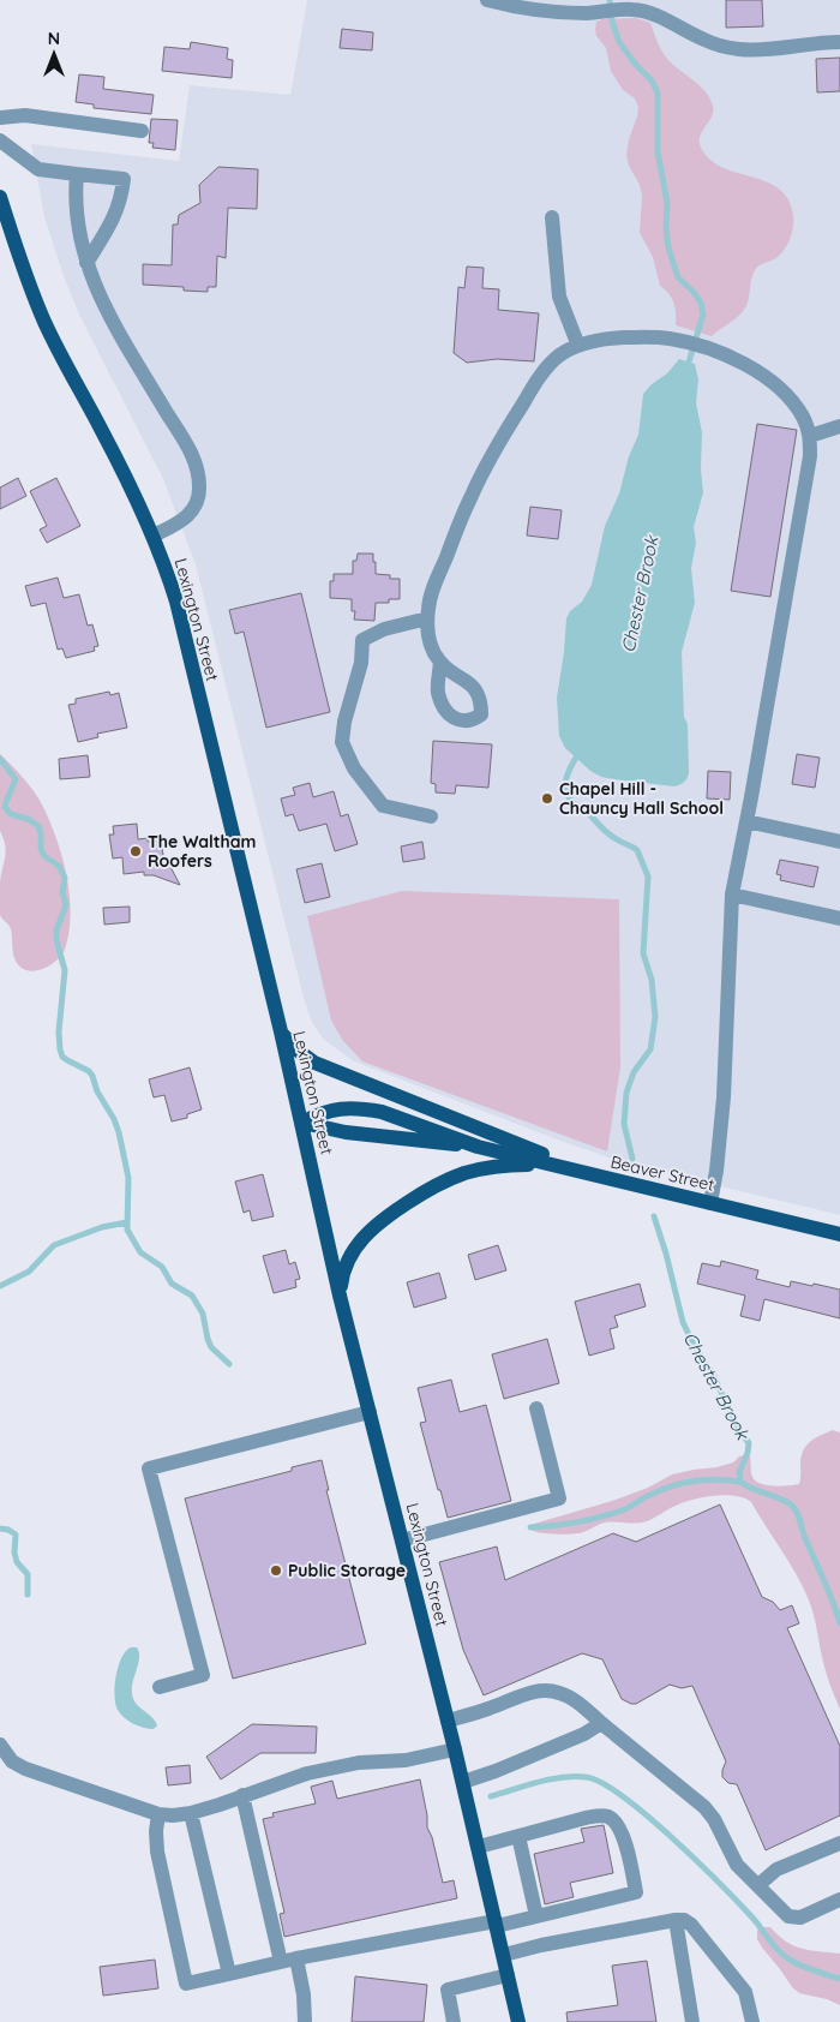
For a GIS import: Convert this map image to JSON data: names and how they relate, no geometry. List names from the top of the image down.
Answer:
{
  "streets": {
    "main road": ["Lexington Street", "Beaver Street"]
  },
  "crossings": [
    ["Lexington Street", "Beaver Street"]
  ],
  "water": ["Chester Brook"],
  "places": ["Chapel Hill - Chauncy Hall School", "The Waltham Roofers", "Public Storage"],
  "north": "top"
}
